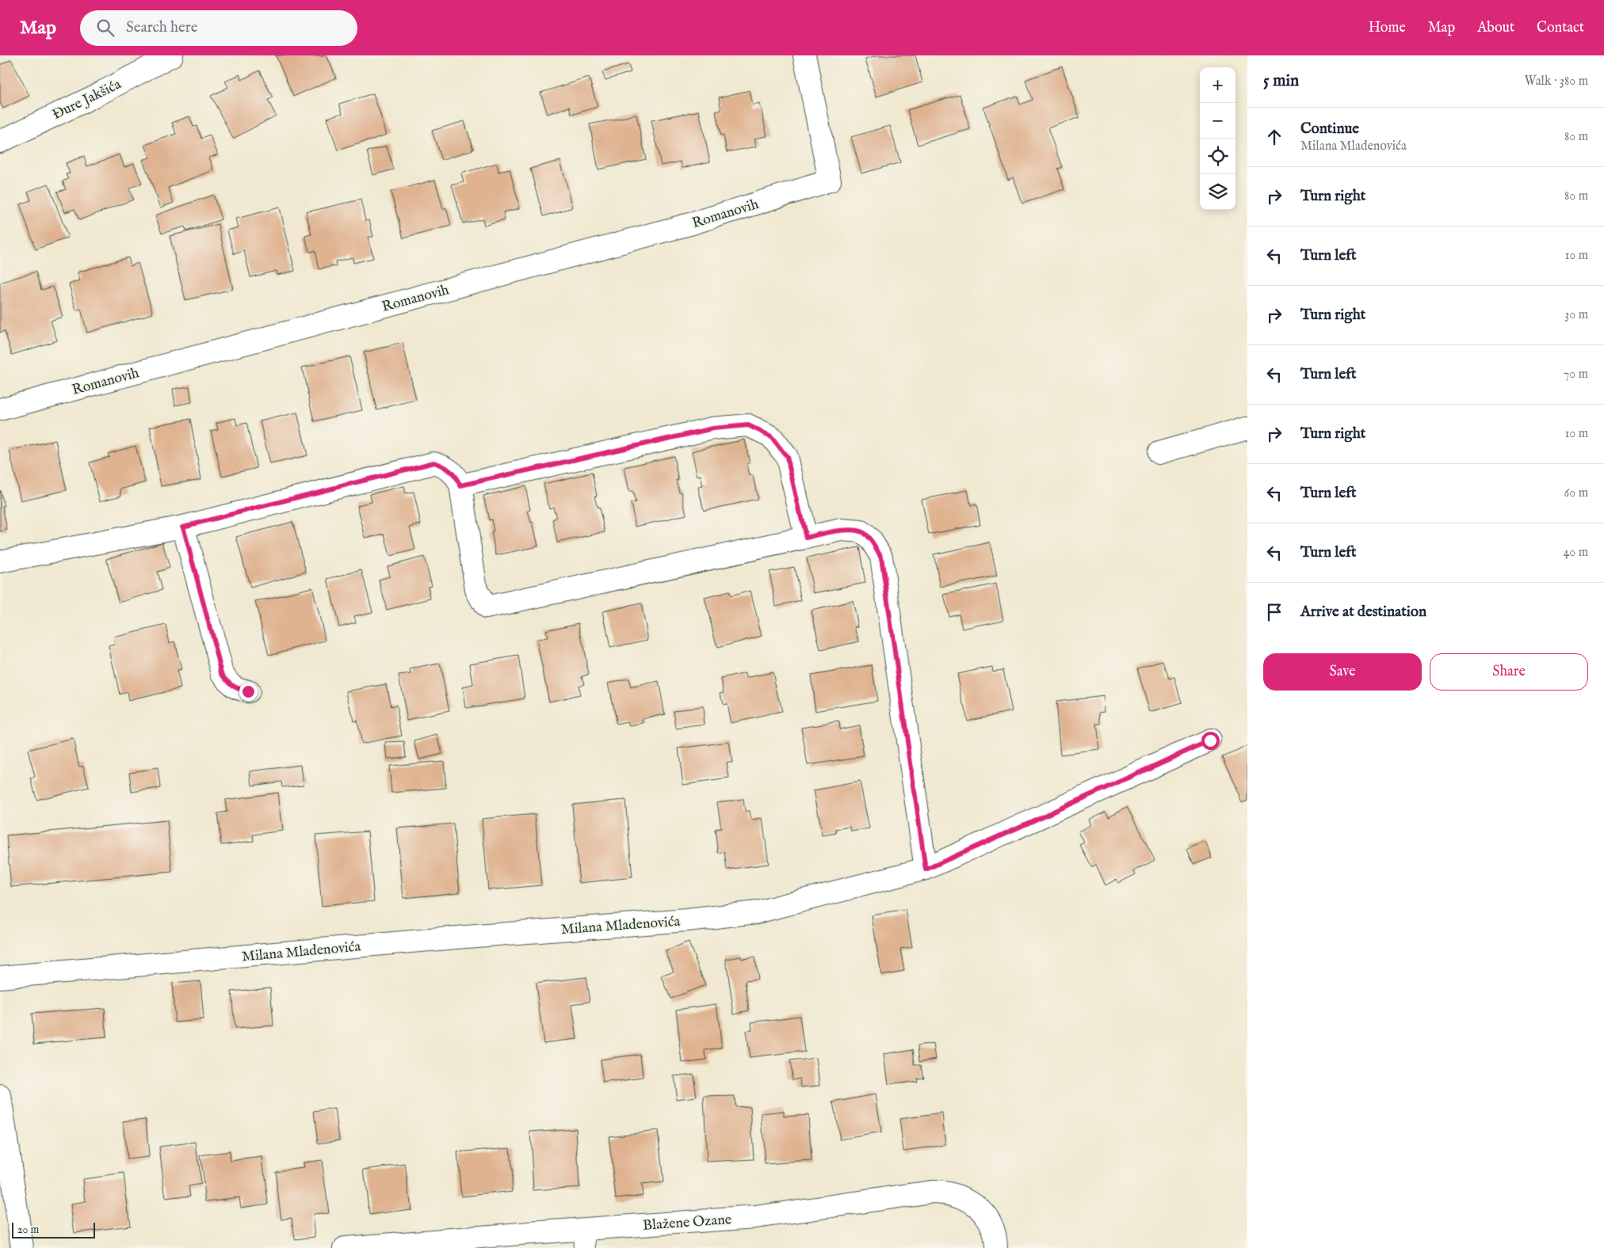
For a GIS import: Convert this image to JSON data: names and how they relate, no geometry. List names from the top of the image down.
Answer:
{
  "streets": {
    "street": [
      "Đure Jakšića",
      "Romanovih",
      "Milana Mladenovića",
      "Blažene Ozane"
    ]
  },
  "scale_bar": "20 m",
  "page": {
    "header": "Map",
    "search": "Search here",
    "nav": [
      "Home",
      "Map",
      "About",
      "Contact"
    ],
    "heading": ["5 min", "Walk · 380 m"],
    "map_buttons": ["+", "−"],
    "list": [
      ["Continue", "Milana Mladenovića", "80 m"],
      ["Turn right", "80 m"],
      ["Turn left", "10 m"],
      ["Turn right", "30 m"],
      ["Turn left", "70 m"],
      ["Turn right", "10 m"],
      ["Turn left", "60 m"],
      ["Turn left", "40 m"],
      "Arrive at destination"
    ],
    "buttons": ["Save", "Share"],
    "scale": "20 m"
  }
}
